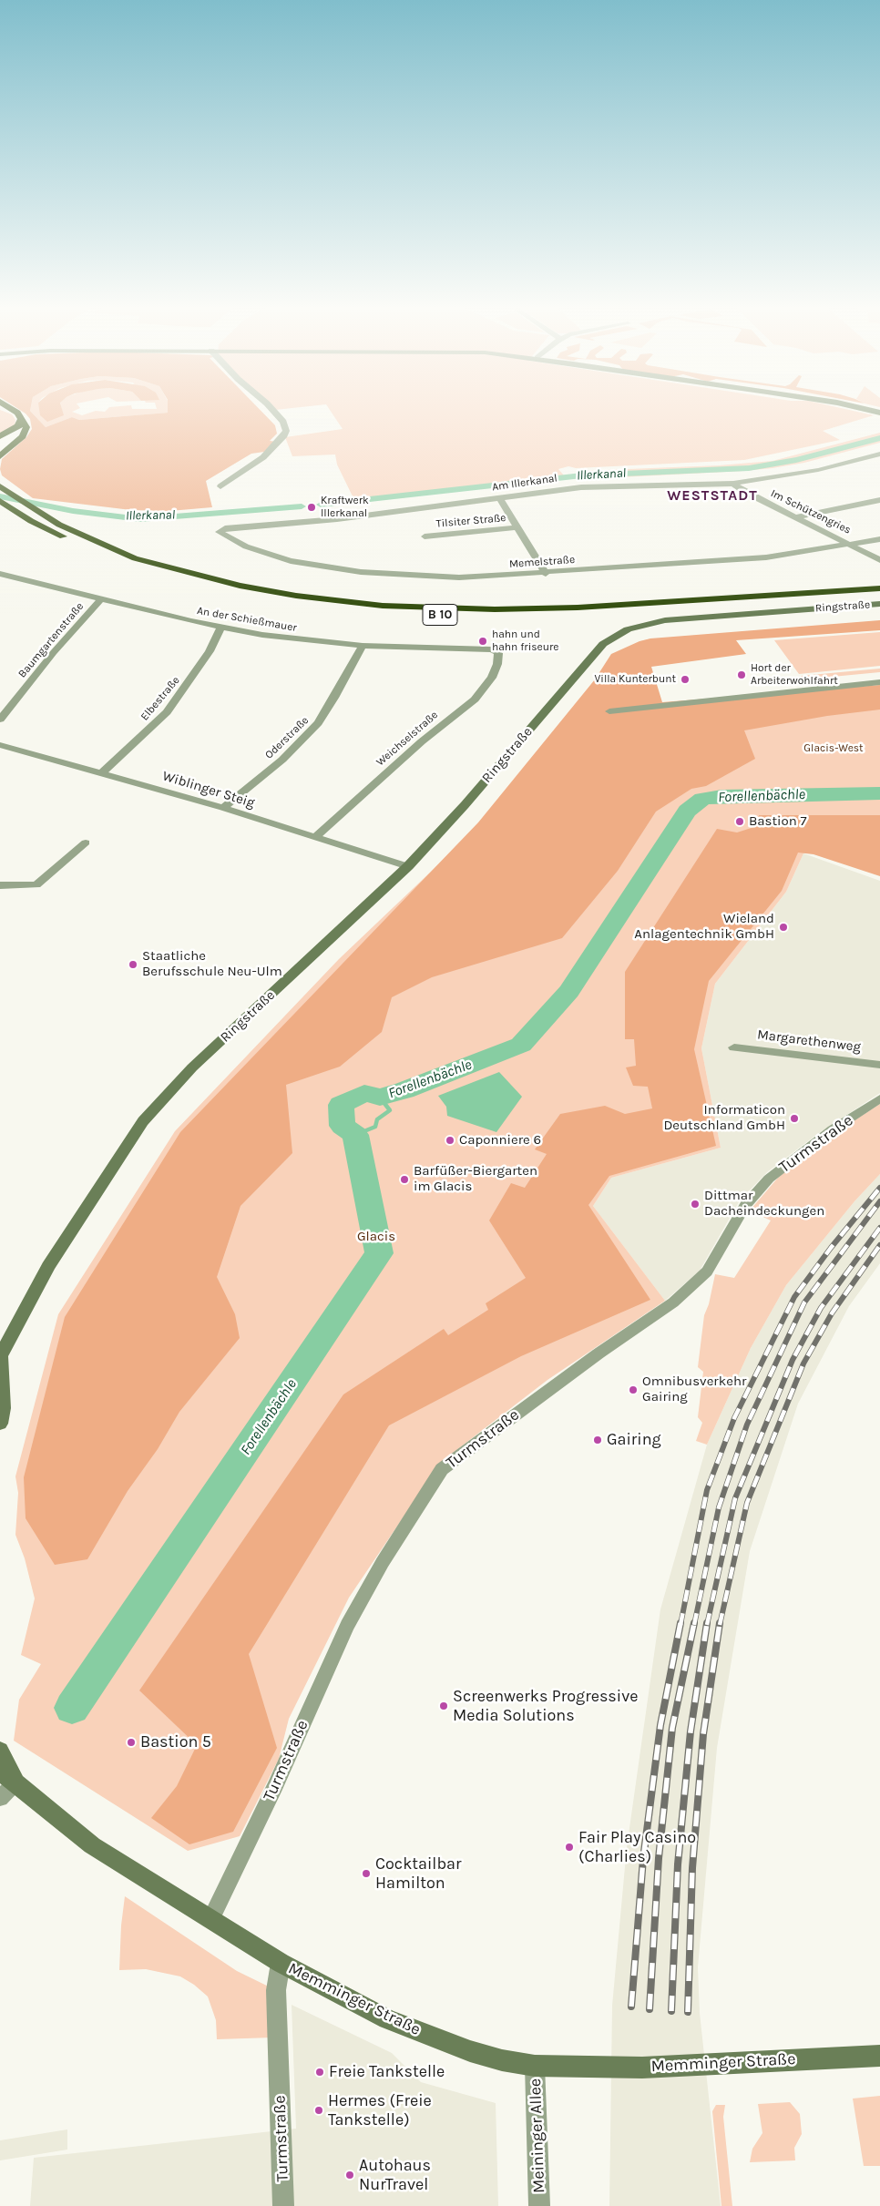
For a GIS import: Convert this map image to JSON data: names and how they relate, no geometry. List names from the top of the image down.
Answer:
{
  "streets": {
    "highway": ["B 10"],
    "main road": ["Ringstraße", "Memminger Straße"],
    "street": [
      "Am Illerkanal",
      "Im Schützengries",
      "Tilsiter Straße",
      "Memelstraße",
      "An der Schießmauer",
      "Baumgartenstraße",
      "Elbestraße",
      "Oderstraße",
      "Weichselstraße",
      "Wiblinger Steig",
      "Margarethenweg",
      "Turmstraße",
      "Meininger Allee"
    ]
  },
  "crossings": [
    ["Am Illerkanal", "Im Schützengries"],
    ["Am Illerkanal", "Tilsiter Straße"],
    ["Am Illerkanal", "Memelstraße"],
    ["Im Schützengries", "Memelstraße"],
    ["Tilsiter Straße", "Memelstraße"],
    ["Ringstraße", "B 10"],
    ["Ringstraße", "Wiblinger Steig"],
    ["An der Schießmauer", "Baumgartenstraße"],
    ["An der Schießmauer", "Elbestraße"],
    ["An der Schießmauer", "Oderstraße"],
    ["An der Schießmauer", "Weichselstraße"],
    ["Elbestraße", "Wiblinger Steig"],
    ["Oderstraße", "Wiblinger Steig"],
    ["Weichselstraße", "Wiblinger Steig"],
    ["Turmstraße", "Memminger Straße"],
    ["Memminger Straße", "Meininger Allee"]
  ],
  "districts": ["WESTSTADT"],
  "water": ["Illerkanal", "Forellenbächle"],
  "parks": ["Glacis-West", "Glacis"],
  "places": [
    "Kraftwerk Illerkanal",
    "hahn und hahn friseure",
    "Hort der Arbeiterwohlfahrt",
    "Villa Kunterbunt",
    "Bastion 7",
    "Wieland Anlagentechnik GmbH",
    "Staatliche Berufsschule Neu-Ulm",
    "Informaticon Deutschland GmbH",
    "Caponniere 6",
    "Barfüßer-Biergarten im Glacis",
    "Dittmar Dacheindeckungen",
    "Omnibusverkehr Gairing",
    "Gairing",
    "Screenwerks Progressive Media Solutions",
    "Bastion 5",
    "Fair Play Casino (Charlies)",
    "Cocktailbar Hamilton",
    "Freie Tankstelle",
    "Hermes (Freie Tankstelle)",
    "Autohaus NurTravel"
  ]
}
